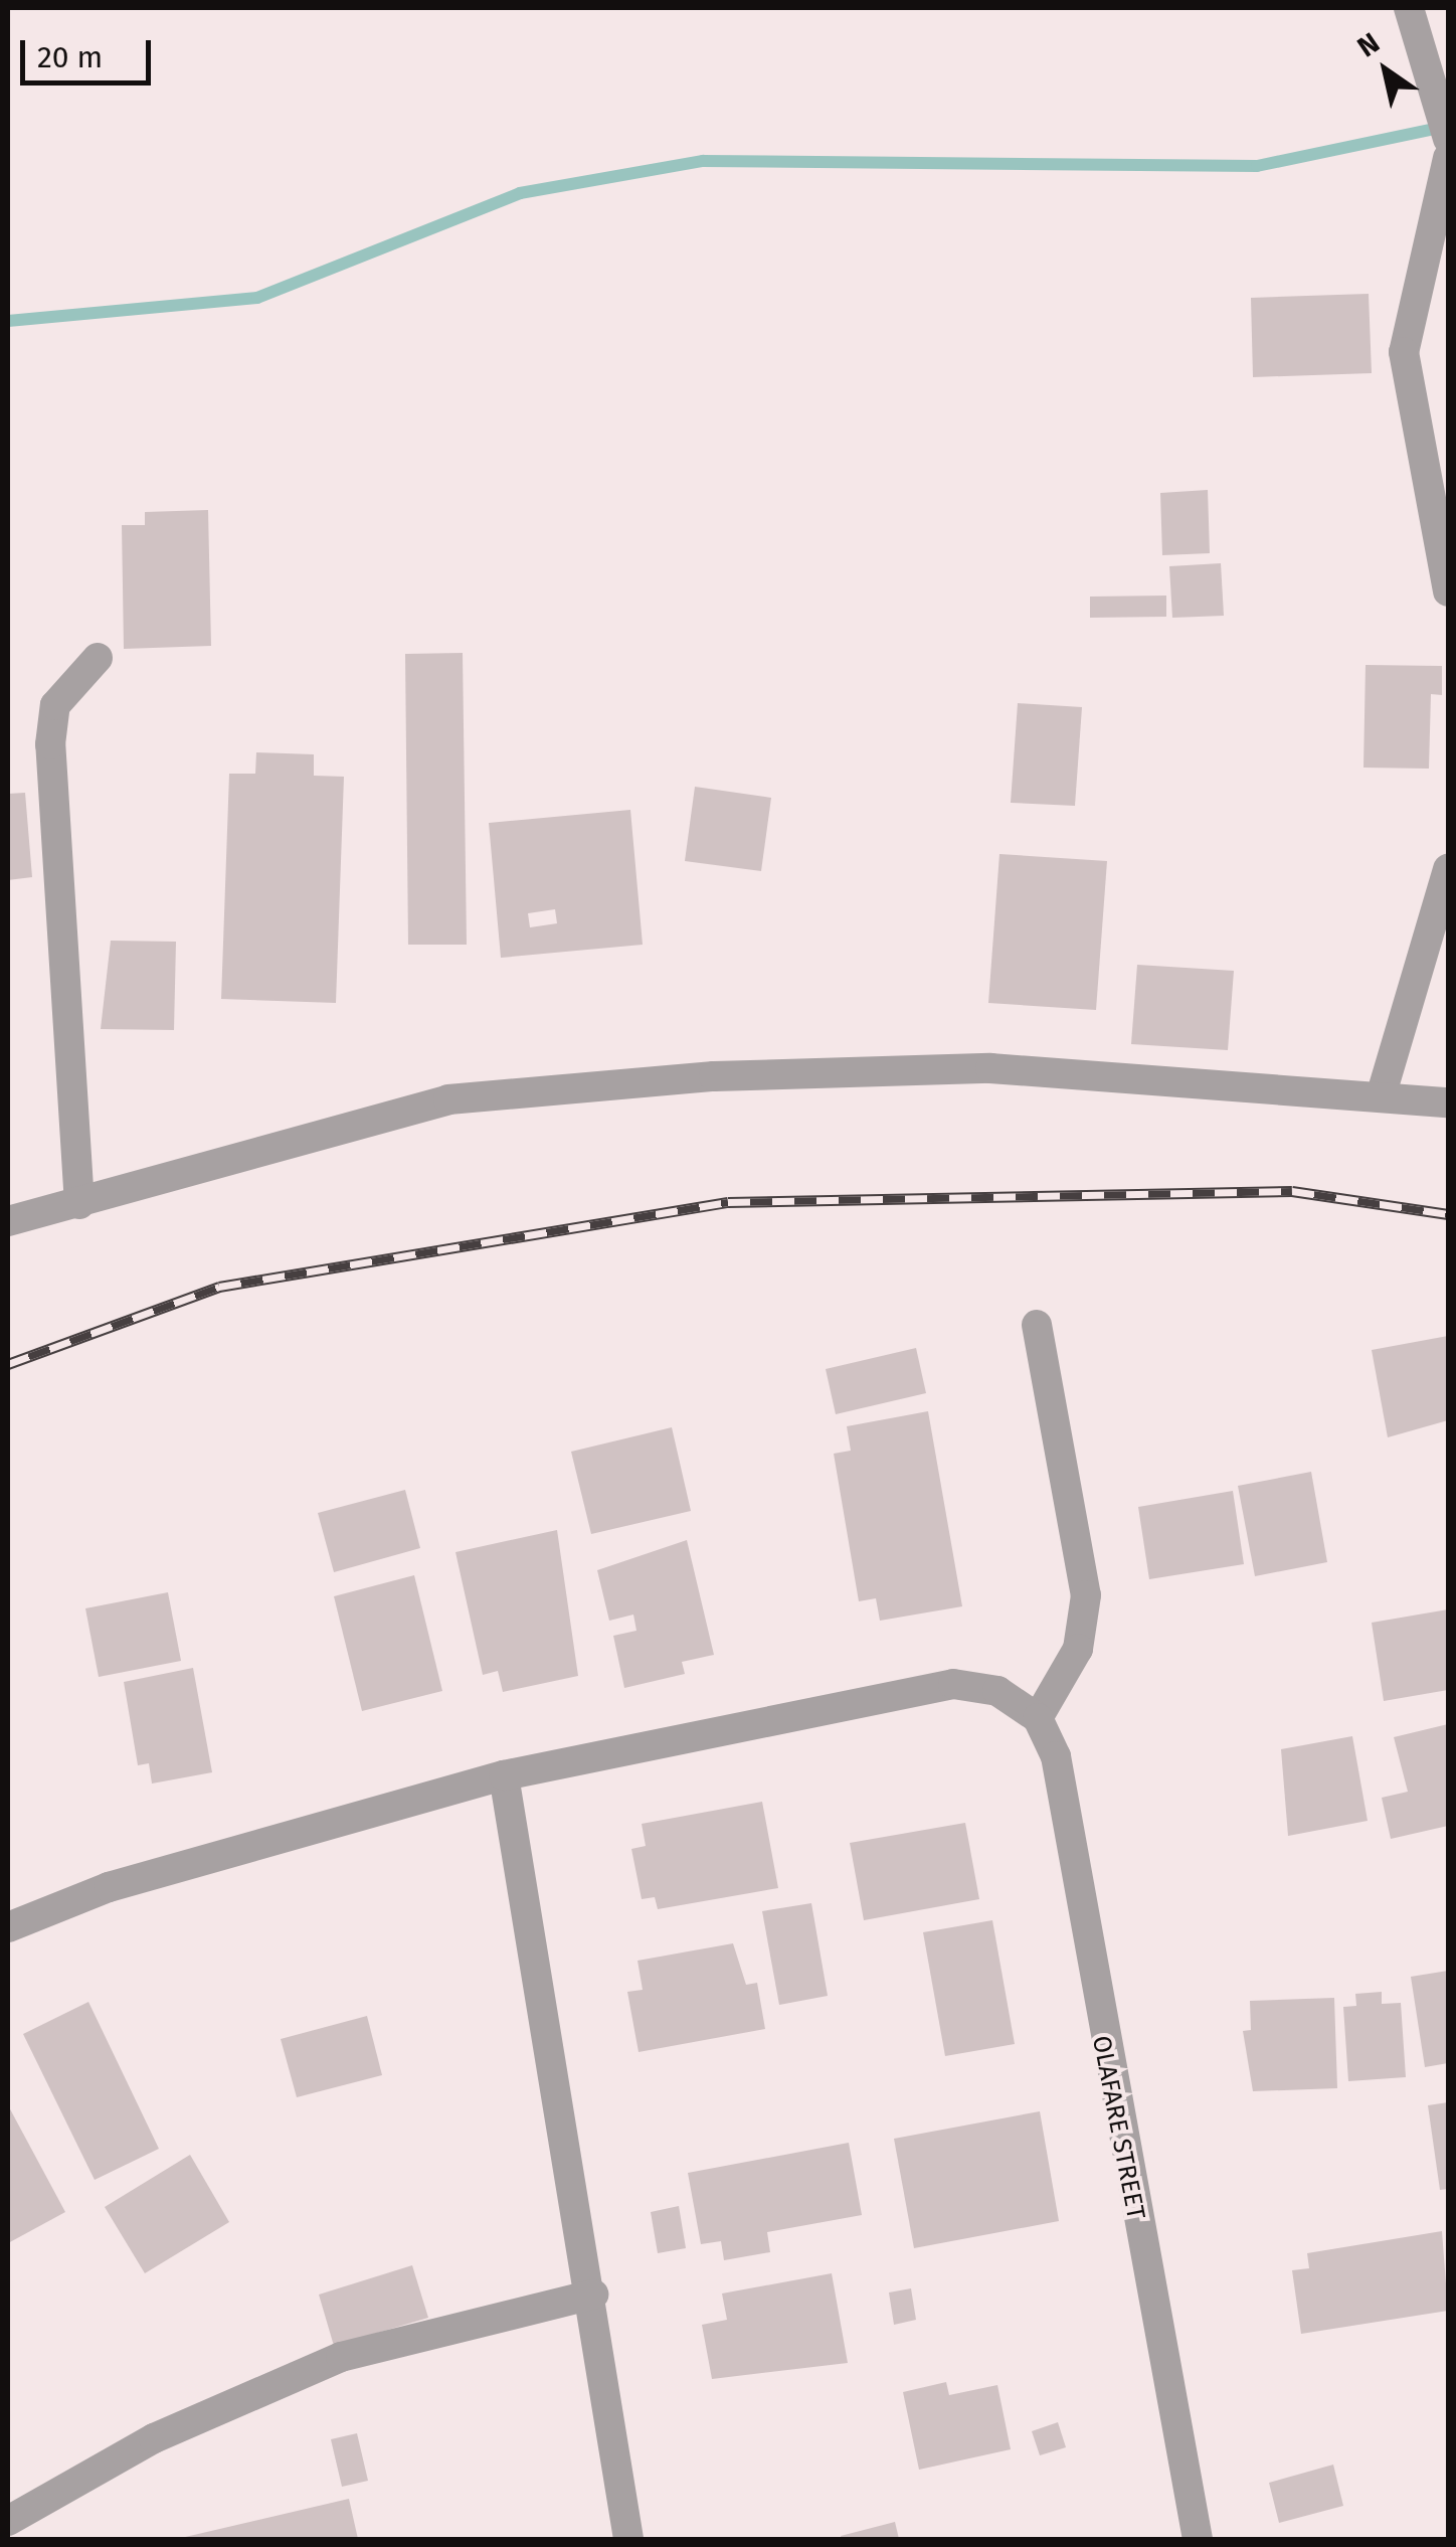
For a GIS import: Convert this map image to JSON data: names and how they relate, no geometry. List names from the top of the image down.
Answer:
{
  "streets": {
    "street": ["OLAFARE STREET"]
  },
  "scale_bar": "20 m",
  "north": "top left"
}
